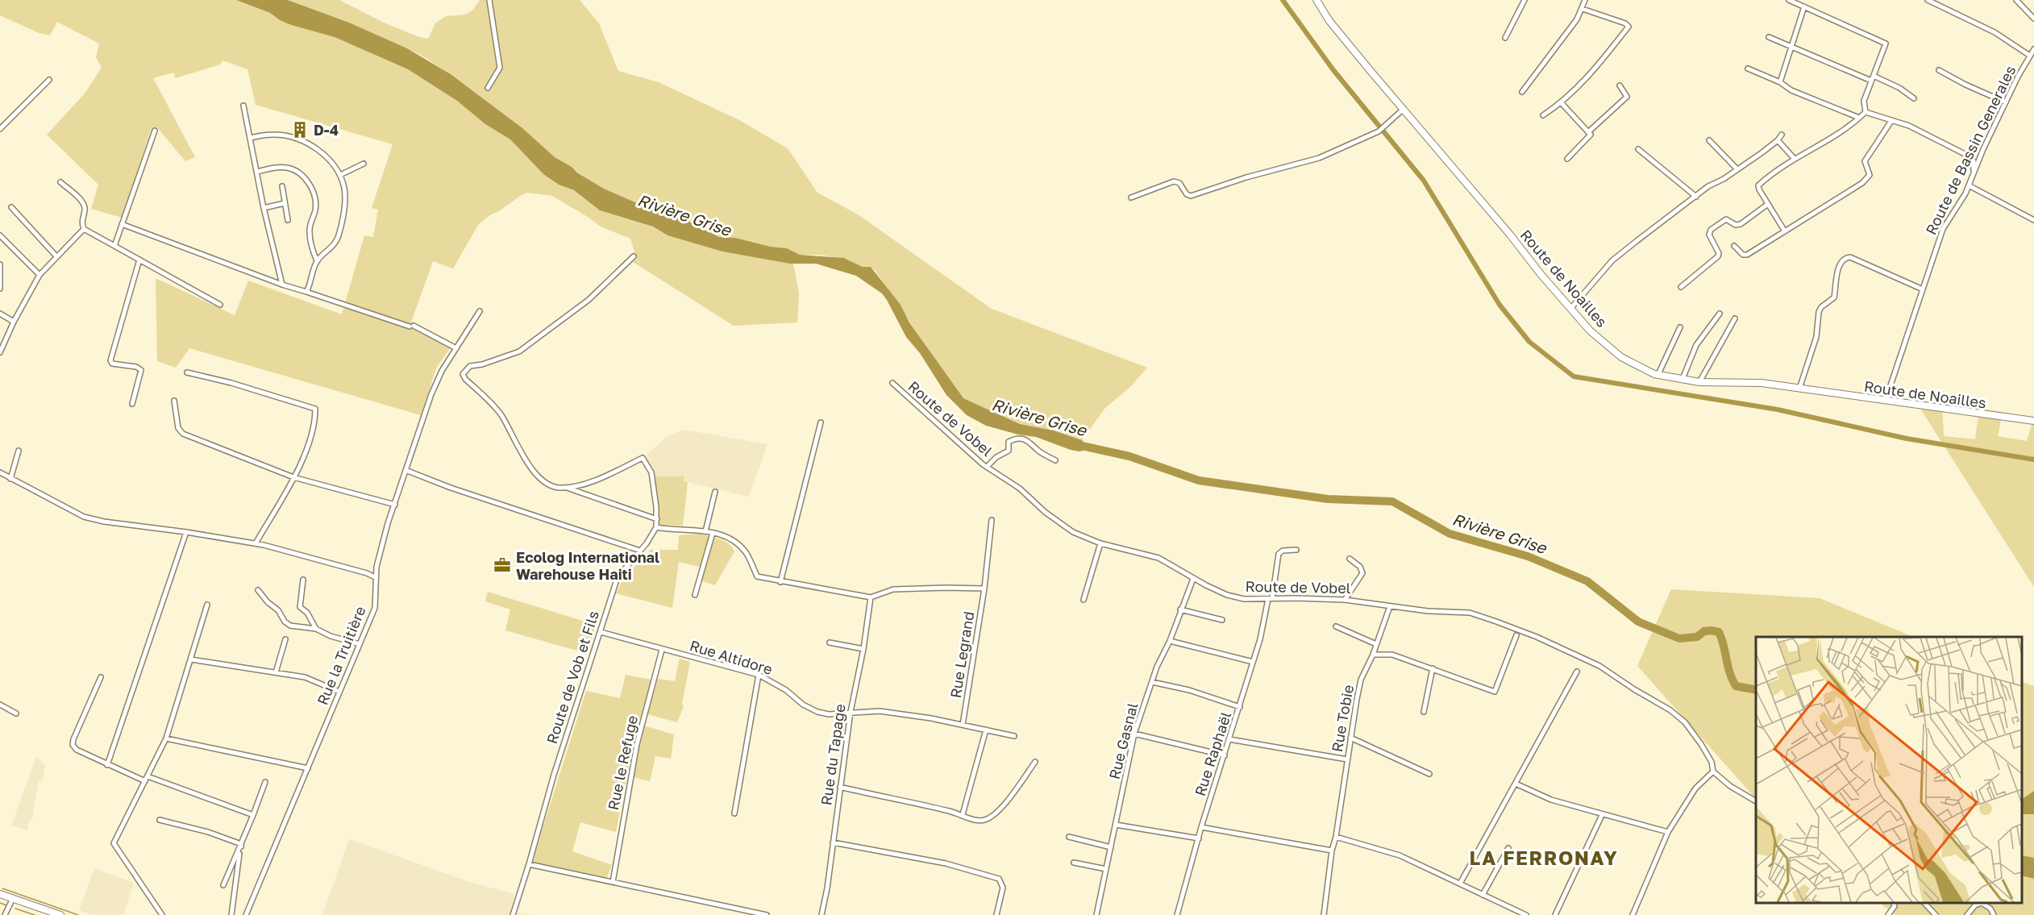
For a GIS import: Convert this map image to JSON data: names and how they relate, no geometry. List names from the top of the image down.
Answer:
{
  "streets": {
    "street": [
      "Route de Bassin Generales",
      "Route de Noailles",
      "Route de Vobel",
      "Rue Legrand",
      "Rue la Truitière",
      "Rue Altidore",
      "Route de Vob et Fils",
      "Rue Tobie",
      "Rue Gasnal",
      "Rue Raphaël",
      "Rue du Tapage",
      "Rue le Refuge"
    ]
  },
  "crossings": [
    ["Route de Bassin Generales", "Route de Noailles"],
    ["Route de Vobel", "Rue Tobie"],
    ["Route de Vobel", "Rue Gasnal"],
    ["Route de Vobel", "Rue Raphaël"],
    ["Rue Legrand", "Rue Altidore"],
    ["Rue Altidore", "Route de Vob et Fils"],
    ["Rue Altidore", "Rue du Tapage"],
    ["Rue Altidore", "Rue le Refuge"]
  ],
  "districts": ["LA FERRONAY"],
  "water": ["Rivière Grise"],
  "places": {
    "building": ["D-4"],
    "office": ["Ecolog International Warehouse Haiti"]
  }
}
